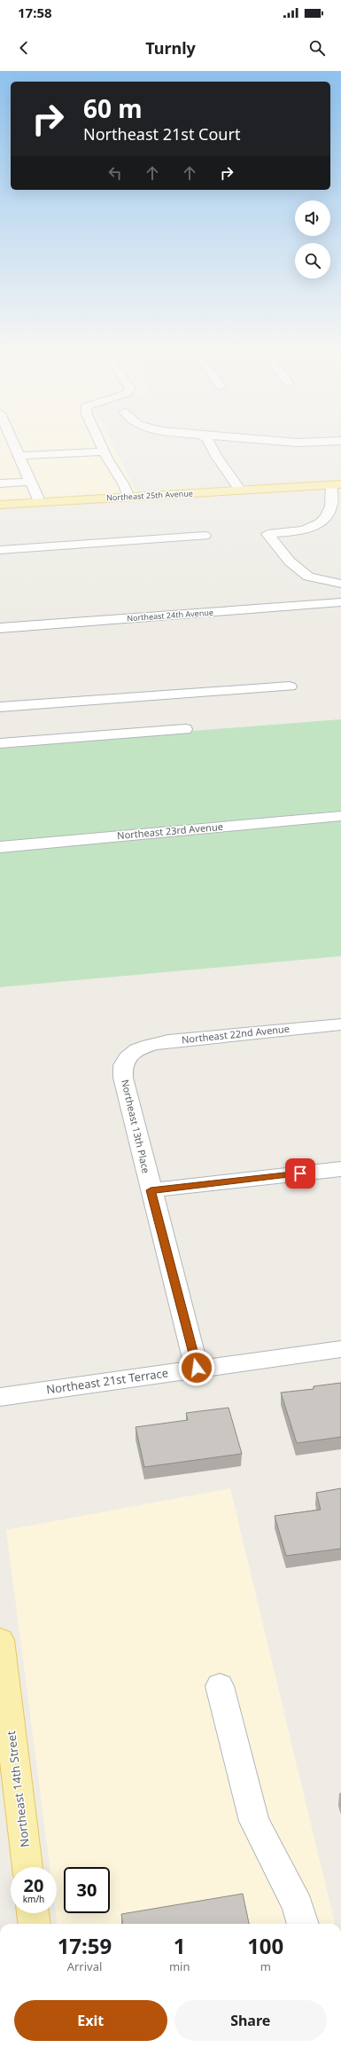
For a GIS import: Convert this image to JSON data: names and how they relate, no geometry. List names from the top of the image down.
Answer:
{
  "streets": {
    "main road": ["Northeast 25th Avenue", "Northeast 14th Street"],
    "street": [
      "Northeast 24th Avenue",
      "Northeast 23rd Avenue",
      "Northeast 22nd Avenue",
      "Northeast 13th Place",
      "Northeast 21st Terrace"
    ]
  },
  "crossings": [
    ["Northeast 22nd Avenue", "Northeast 13th Place"],
    ["Northeast 13th Place", "Northeast 21st Terrace"]
  ],
  "page": {
    "status": "17:58",
    "header": "Turnly",
    "turn": ["60 m", "Northeast 21st Court"],
    "speed": "20 km/h",
    "limit": "30",
    "eta": [
      "17:59",
      "Arrival",
      "1",
      "min",
      "100",
      "m"
    ],
    "buttons": ["Exit", "Share"]
  }
}
